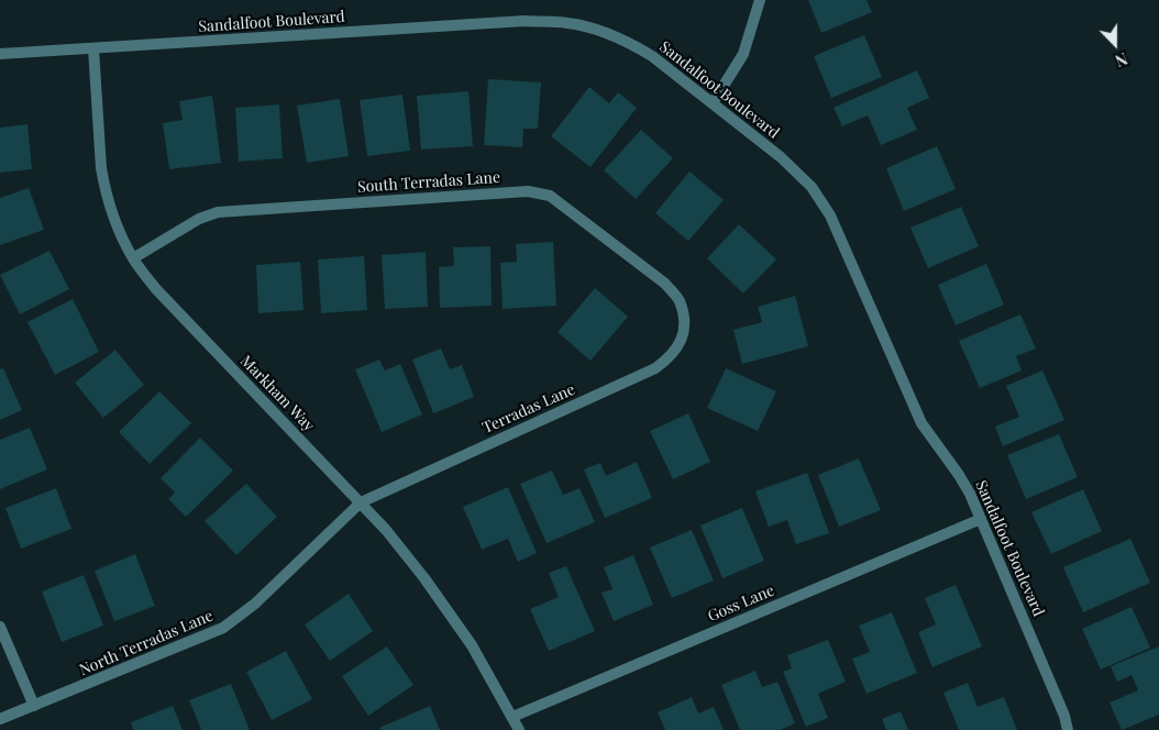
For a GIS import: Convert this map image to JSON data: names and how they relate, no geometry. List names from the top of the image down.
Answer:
{
  "streets": {
    "street": [
      "Sandalfoot Boulevard",
      "South Terradas Lane",
      "Markham Way",
      "Terradas Lane",
      "Goss Lane",
      "North Terradas Lane"
    ]
  },
  "crossings": [
    ["Sandalfoot Boulevard", "Markham Way"],
    ["Sandalfoot Boulevard", "Goss Lane"],
    ["South Terradas Lane", "Markham Way"],
    ["South Terradas Lane", "Terradas Lane"],
    ["Markham Way", "Terradas Lane"],
    ["Markham Way", "Goss Lane"],
    ["Markham Way", "North Terradas Lane"],
    ["Terradas Lane", "North Terradas Lane"]
  ],
  "north": "bottom"
}
